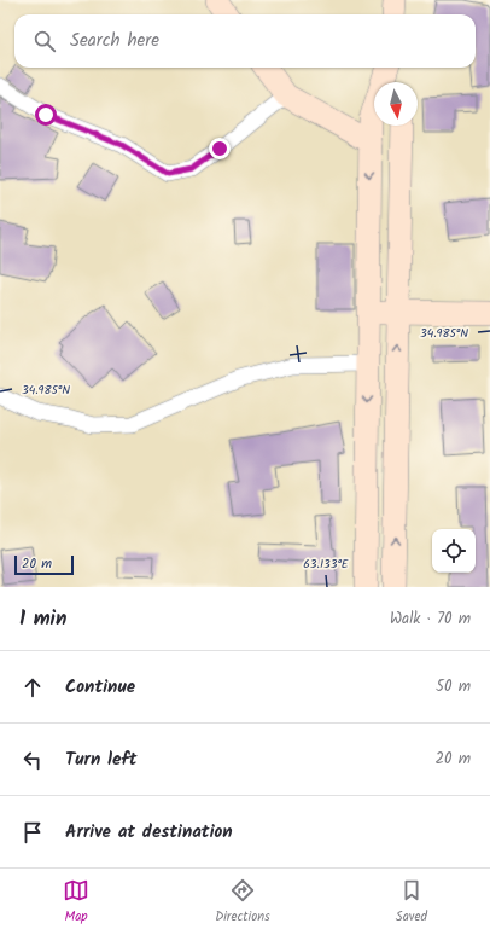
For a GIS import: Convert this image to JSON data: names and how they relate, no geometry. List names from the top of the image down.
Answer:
{
  "scale_bar": "20 m",
  "north": "bottom",
  "page": {
    "search": "Search here",
    "scale": "20 m",
    "heading": ["1 min", "Walk · 70 m"],
    "list": [
      ["Continue", "50 m"],
      ["Turn left", "20 m"],
      "Arrive at destination"
    ],
    "nav": ["Map", "Directions", "Saved"]
  },
  "coordinates": ["34.985°N", "63.133°E"]
}
